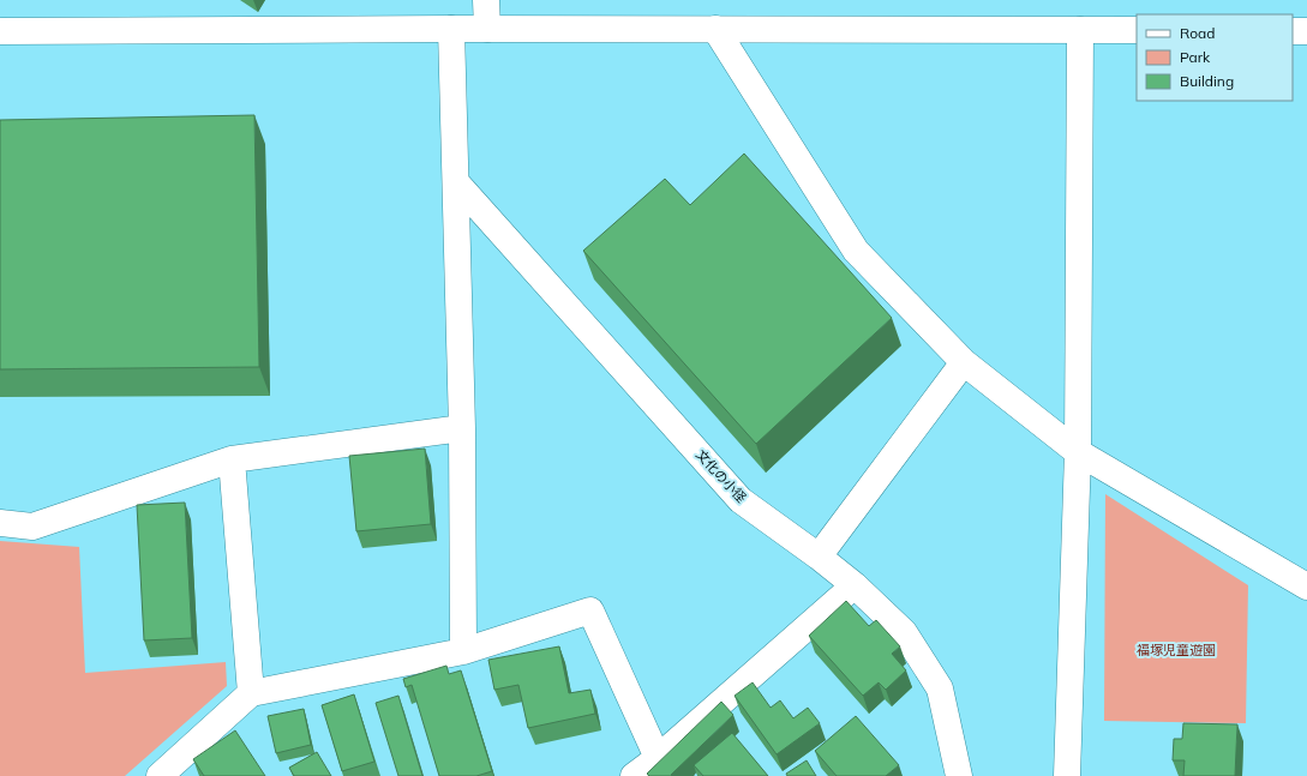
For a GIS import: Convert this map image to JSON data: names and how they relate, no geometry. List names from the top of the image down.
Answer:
{
  "streets": {
    "street": ["文化の小径"]
  },
  "parks": ["福塚児童遊園"],
  "legend": ["Road", "Park", "Building"]
}
